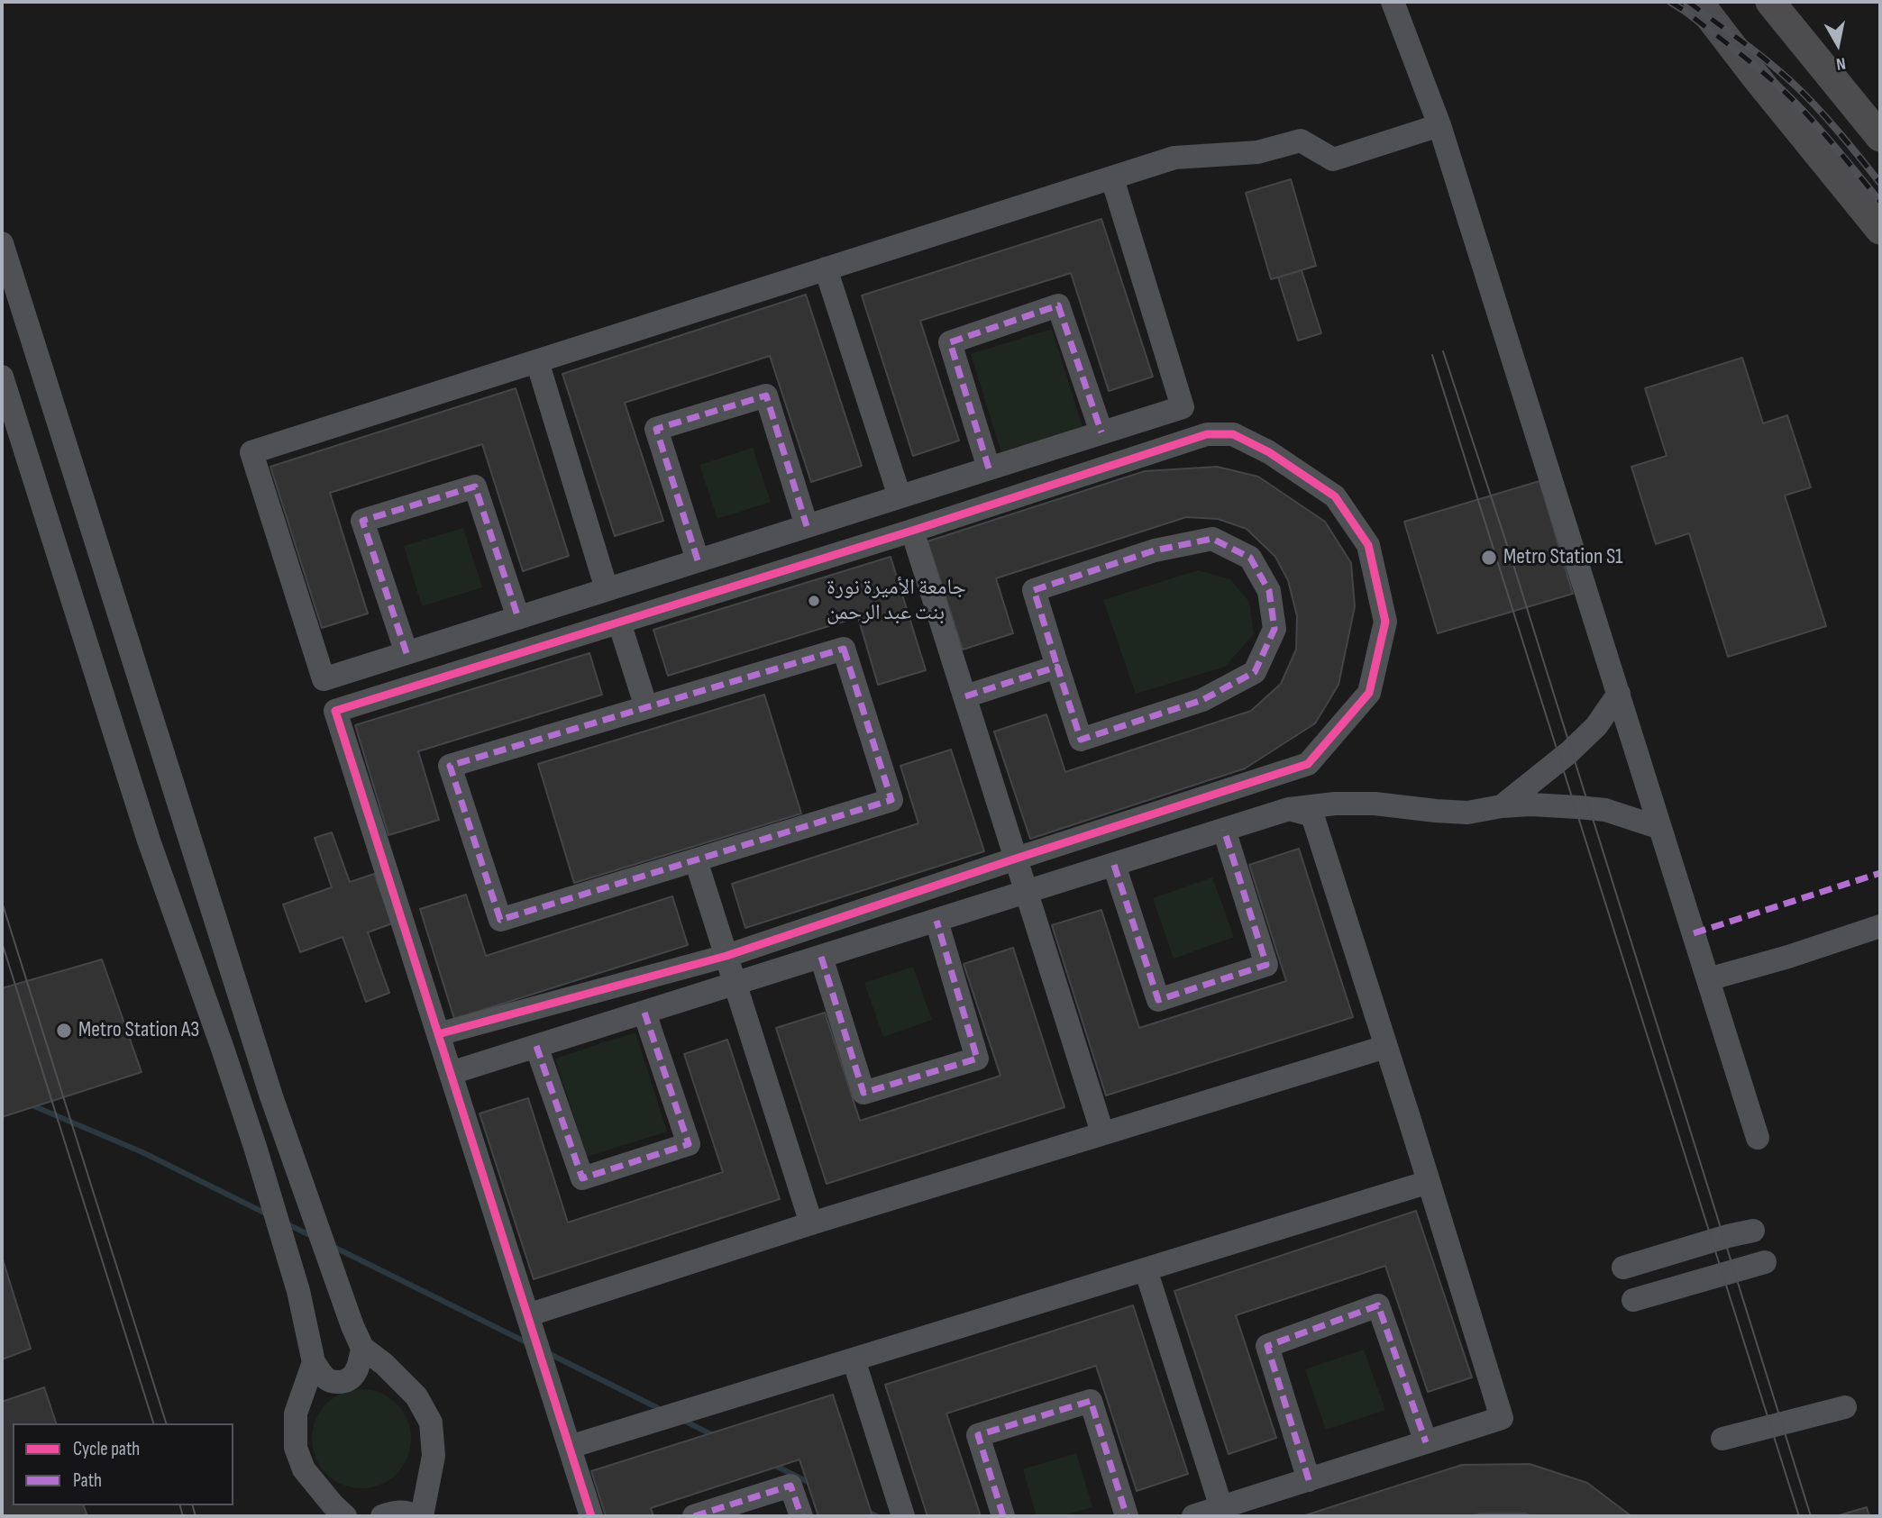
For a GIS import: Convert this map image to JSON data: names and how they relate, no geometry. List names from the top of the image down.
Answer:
{
  "places": ["Metro Station S1", "جامعة الأميرة نورة بنت عبد الرحمن", "Metro Station A3"],
  "legend": ["Cycle path", "Path"],
  "north": "bottom"
}
